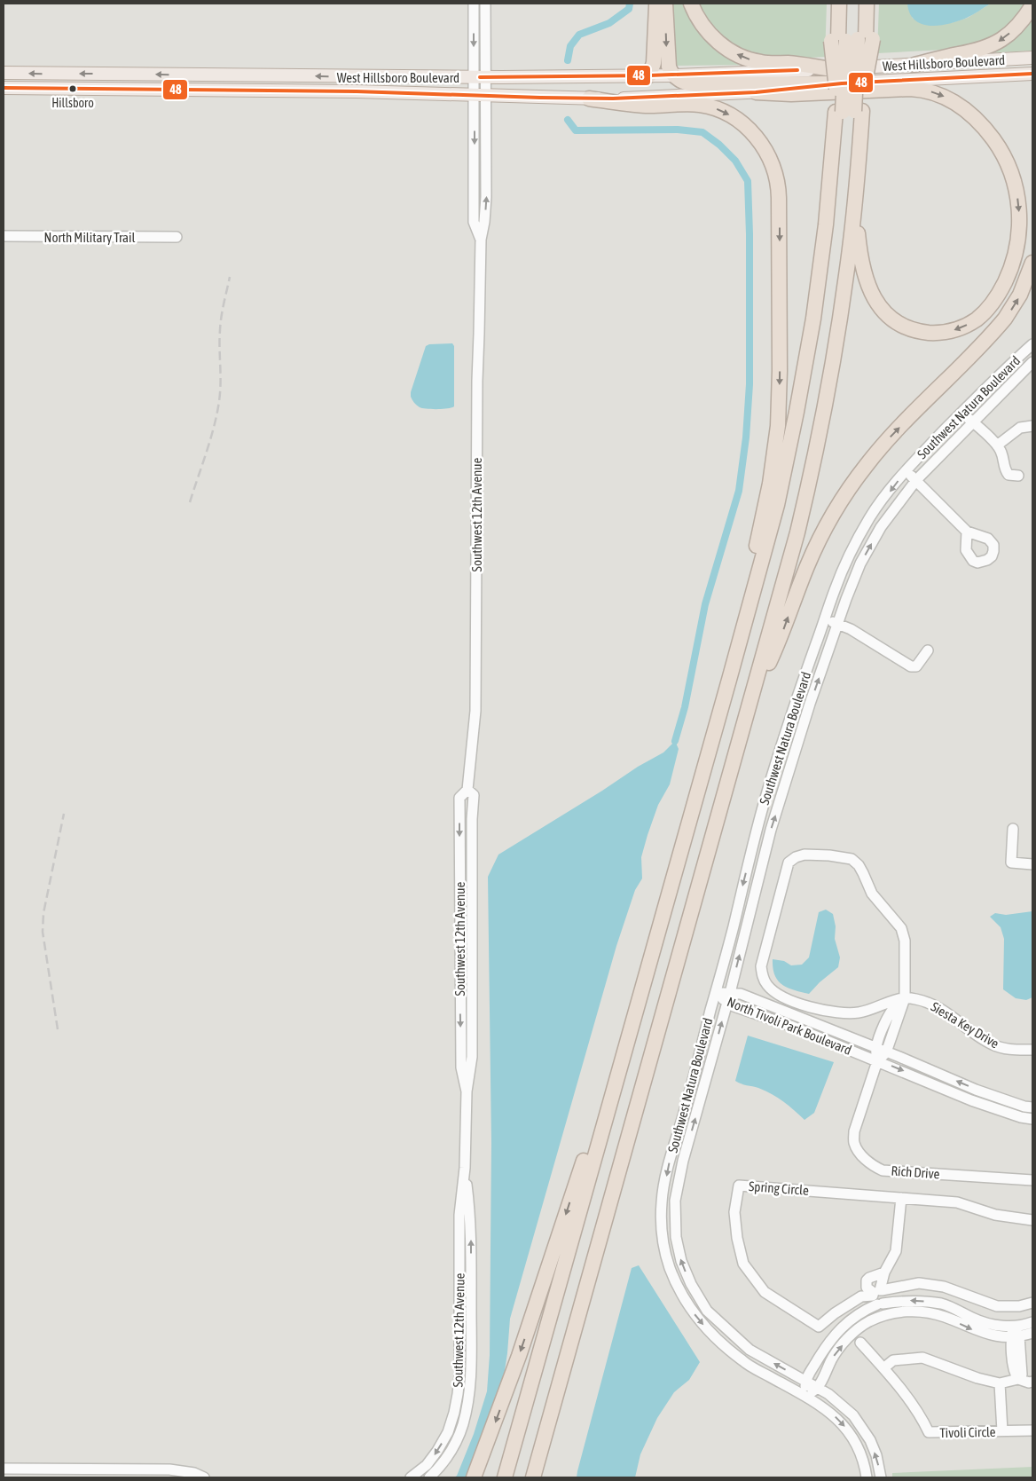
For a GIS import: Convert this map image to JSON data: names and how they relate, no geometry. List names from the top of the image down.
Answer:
{
  "streets": {
    "main road": ["West Hillsboro Boulevard"],
    "street": [
      "North Military Trail",
      "Southwest Natura Boulevard",
      "Southwest 12th Avenue",
      "Siesta Key Drive",
      "North Tivoli Park Boulevard",
      "Rich Drive",
      "Spring Circle",
      "Tivoli Circle"
    ]
  },
  "crossings": [
    ["West Hillsboro Boulevard", "Southwest 12th Avenue"],
    ["Southwest Natura Boulevard", "North Tivoli Park Boulevard"],
    ["North Tivoli Park Boulevard", "Rich Drive"]
  ],
  "places": ["Hillsboro"],
  "lines": ["transit line 48"]
}
